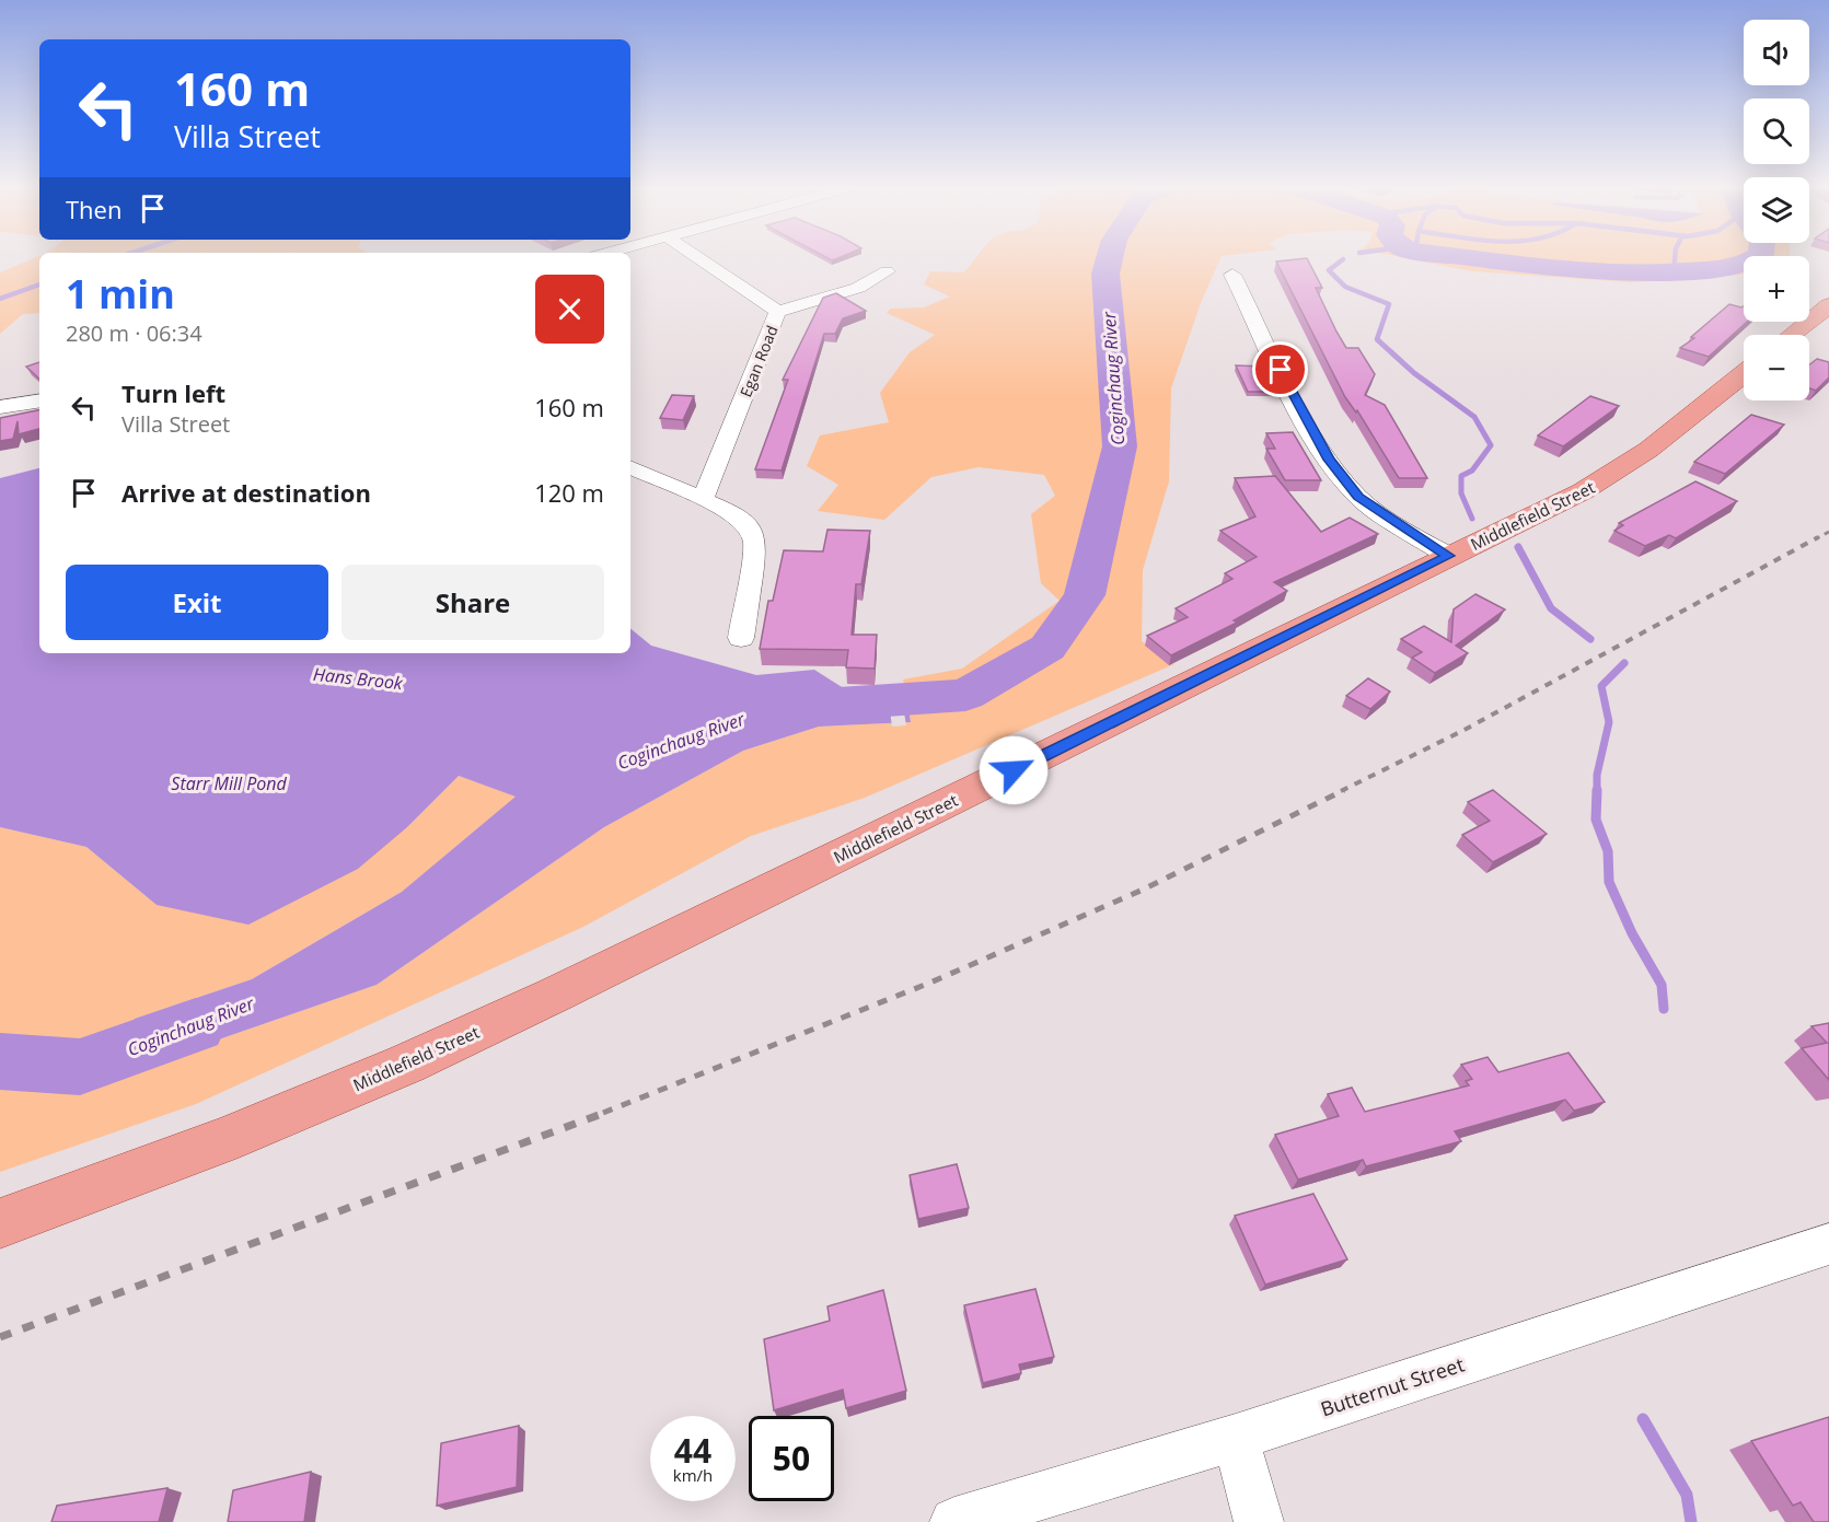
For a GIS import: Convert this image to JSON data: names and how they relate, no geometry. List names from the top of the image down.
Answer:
{
  "streets": {
    "main road": ["Middlefield Street"],
    "street": ["Egan Road", "Butternut Street"]
  },
  "water": ["Coginchaug River", "Hans Brook", "Starr Mill Pond"],
  "page": {
    "map_buttons": ["+", "−"],
    "turn": ["160 m", "Villa Street"],
    "then": "Then",
    "heading": ["1 min", "280 m · 06:34"],
    "list": [
      {
        "name": "Turn left",
        "note": "Villa Street",
        "value": "160 m"
      },
      {
        "name": "Arrive at destination",
        "value": "120 m"
      }
    ],
    "buttons": ["Exit", "Share"],
    "speed": "44 km/h",
    "limit": "50"
  }
}
